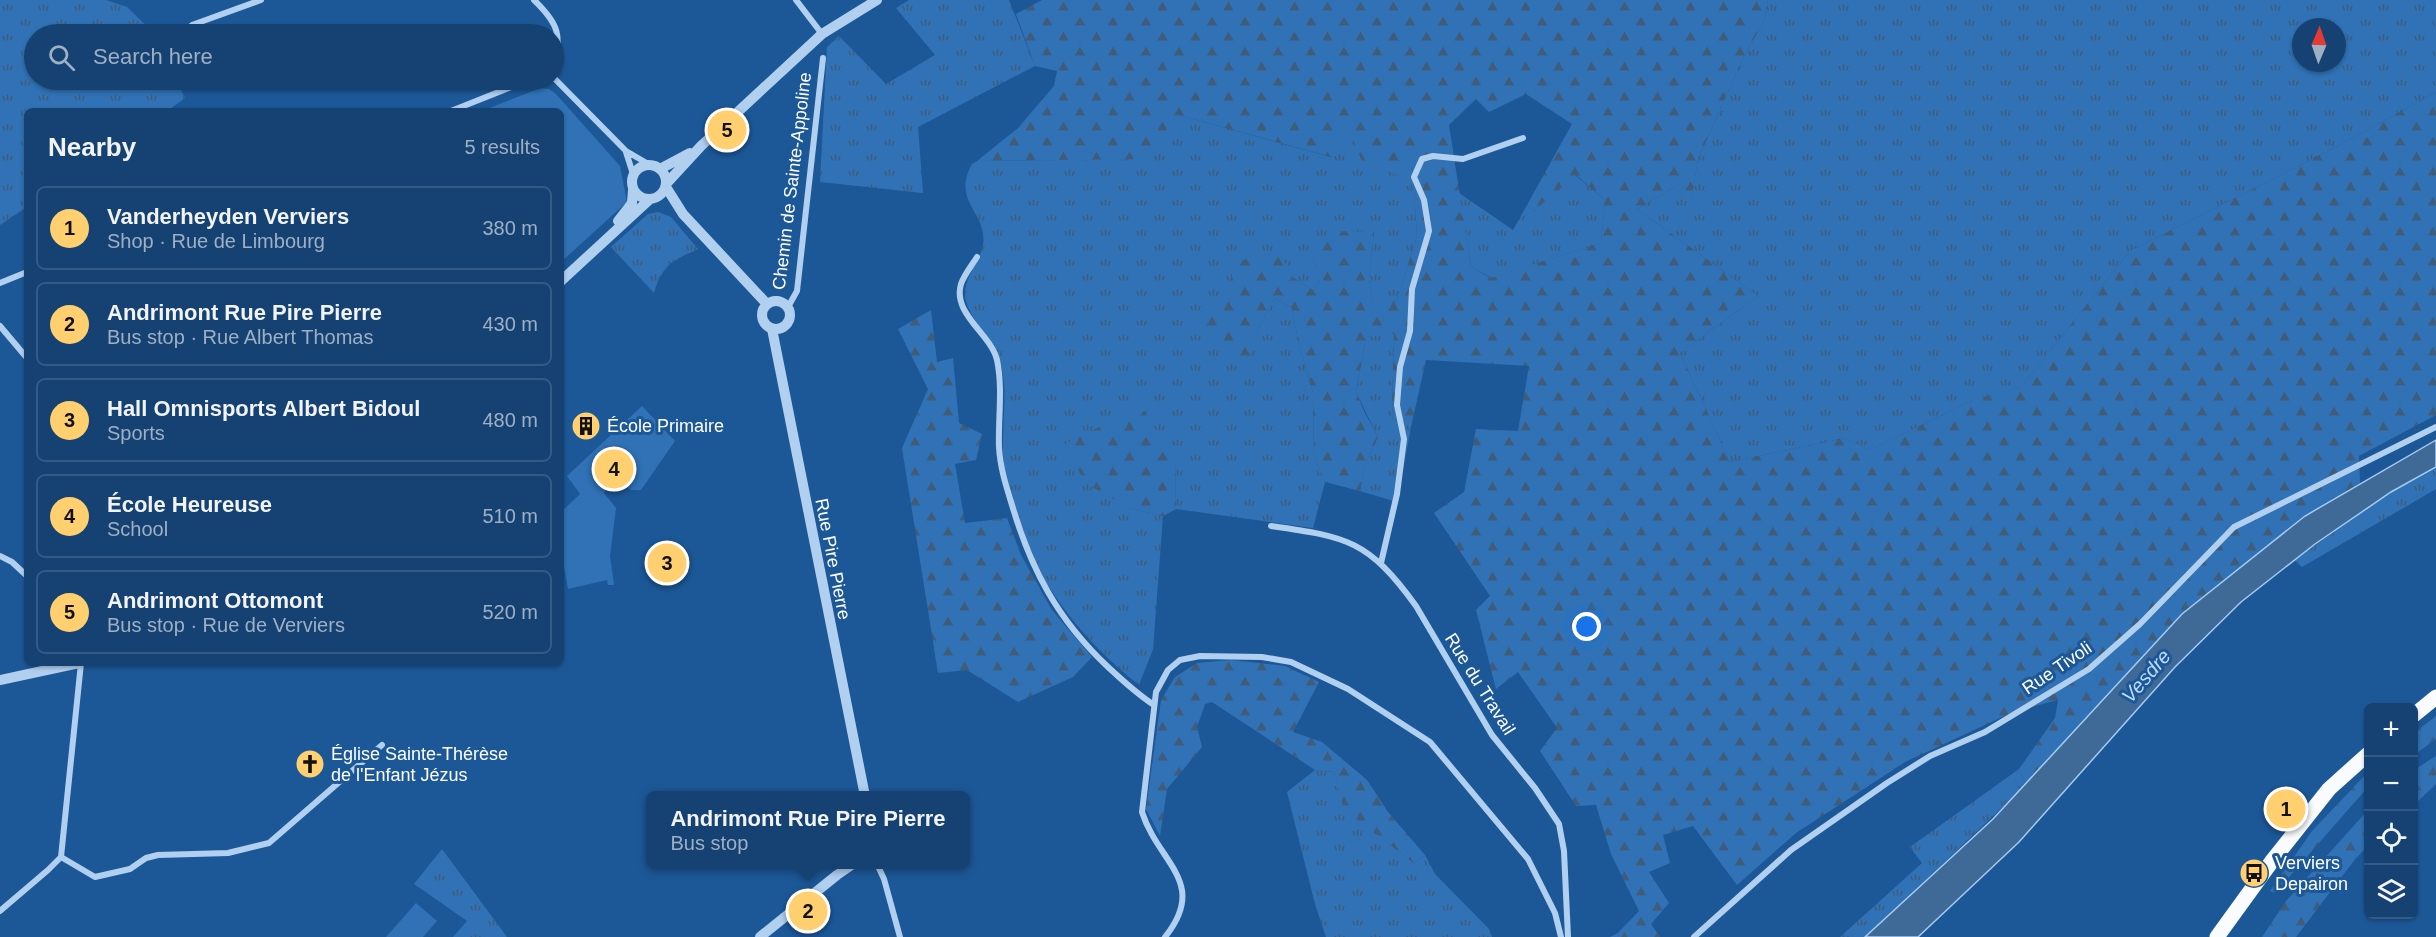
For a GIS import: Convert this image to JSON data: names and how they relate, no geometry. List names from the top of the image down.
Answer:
{
  "streets": {
    "street": [
      "Chemin de Sainte-Appoline",
      "Rue Pire Pierre",
      "Rue Tivoli",
      "Rue du Travail"
    ]
  },
  "crossings": [
    ["Chemin de Sainte-Appoline", "Rue Pire Pierre"]
  ],
  "water": ["Vesdre"],
  "places": {
    "building": ["École Primaire"],
    "church": ["Église Sainte-Thérèse de l'Enfant Jézus"],
    "bus stop": ["Verviers Depairon"]
  },
  "north": "top",
  "page": {
    "search": "Search here",
    "pins": [
      "5",
      "4",
      "3",
      "1",
      "2"
    ],
    "heading": ["Nearby", "5 results"],
    "list": [
      {
        "mark": "1",
        "name": "Vanderheyden Verviers",
        "note": "Shop · Rue de Limbourg",
        "value": "380 m"
      },
      {
        "mark": "2",
        "name": "Andrimont Rue Pire Pierre",
        "note": "Bus stop · Rue Albert Thomas",
        "value": "430 m"
      },
      {
        "mark": "3",
        "name": "Hall Omnisports Albert Bidoul",
        "note": "Sports",
        "value": "480 m"
      },
      {
        "mark": "4",
        "name": "École Heureuse",
        "note": "School",
        "value": "510 m"
      },
      {
        "mark": "5",
        "name": "Andrimont Ottomont",
        "note": "Bus stop · Rue de Verviers",
        "value": "520 m"
      }
    ],
    "map_buttons": ["+", "−"],
    "popup": ["Andrimont Rue Pire Pierre", "Bus stop"]
  }
}
